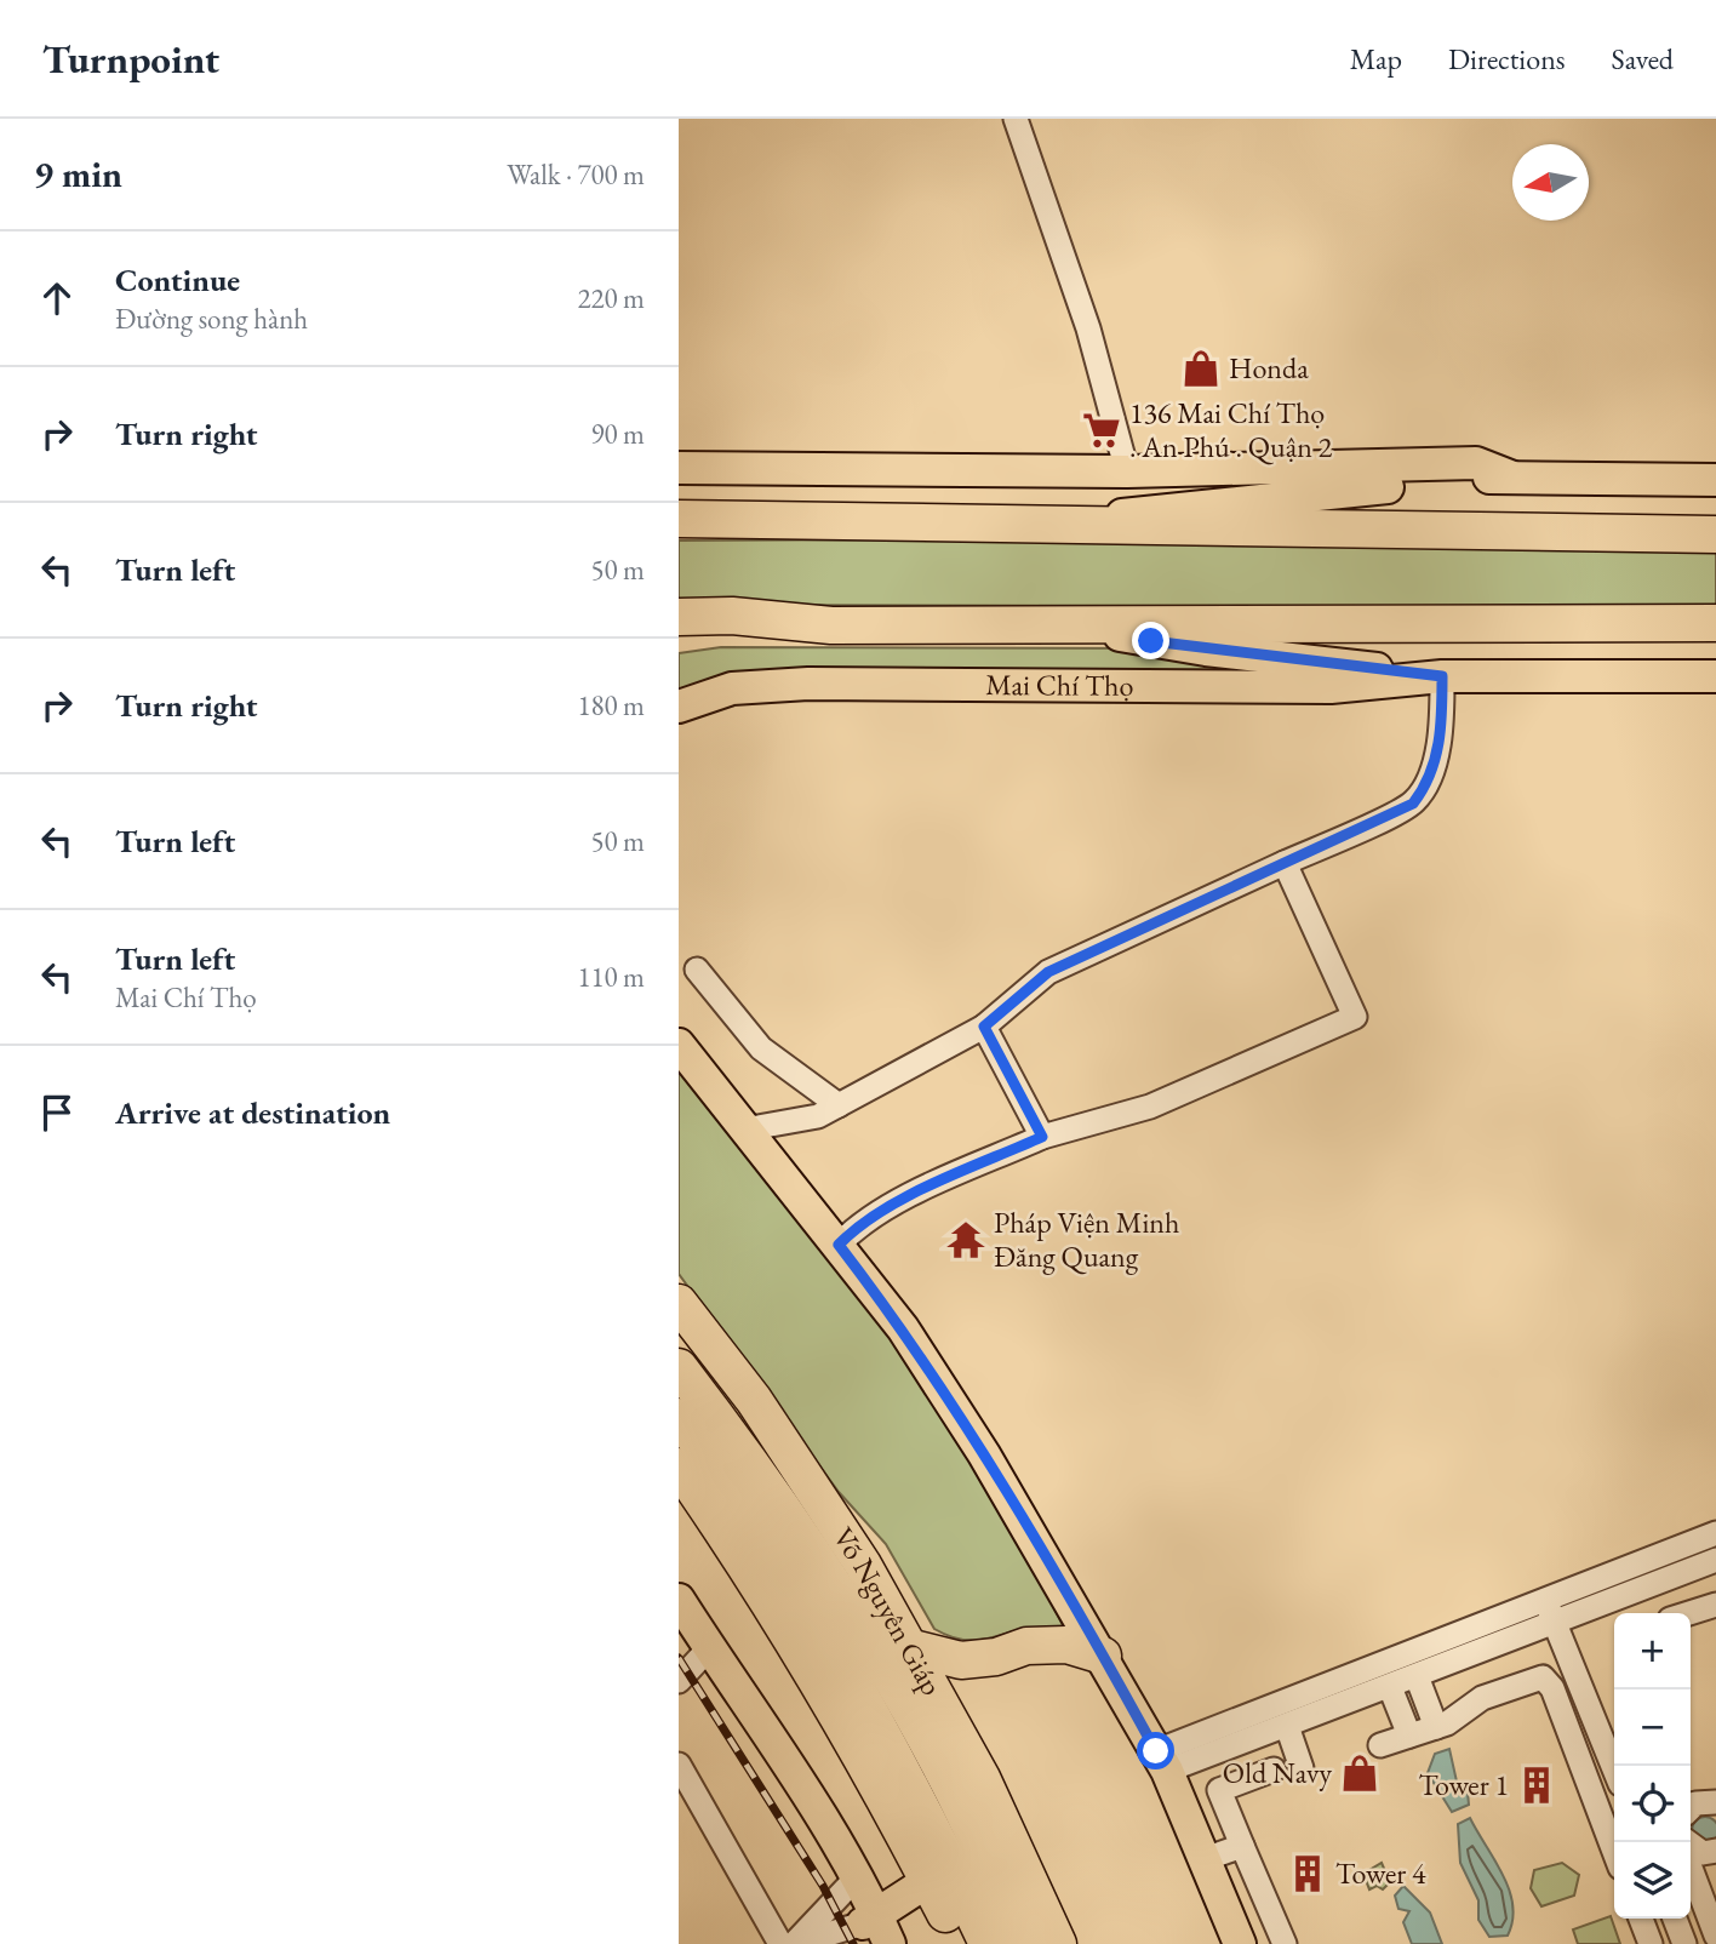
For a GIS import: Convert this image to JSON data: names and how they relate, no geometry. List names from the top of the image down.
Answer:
{
  "streets": {
    "highway": ["Mai Chí Thọ", "Võ Nguyên Giáp"]
  },
  "places": {
    "shop": ["Honda", "Old Navy"],
    "supermarket": ["136 Mai Chí Thọ . An Phú . Quận 2"],
    "temple": ["Pháp Viện Minh Đăng Quang"],
    "building": ["Tower 1", "Tower 4"]
  },
  "north": "left",
  "page": {
    "header": "Turnpoint",
    "nav": ["Map", "Directions", "Saved"],
    "heading": ["9 min", "Walk · 700 m"],
    "list": [
      ["Continue", "Đường song hành", "220 m"],
      ["Turn right", "90 m"],
      ["Turn left", "50 m"],
      ["Turn right", "180 m"],
      ["Turn left", "50 m"],
      ["Turn left", "Mai Chí Thọ", "110 m"],
      "Arrive at destination"
    ],
    "map_buttons": ["+", "−"]
  }
}
